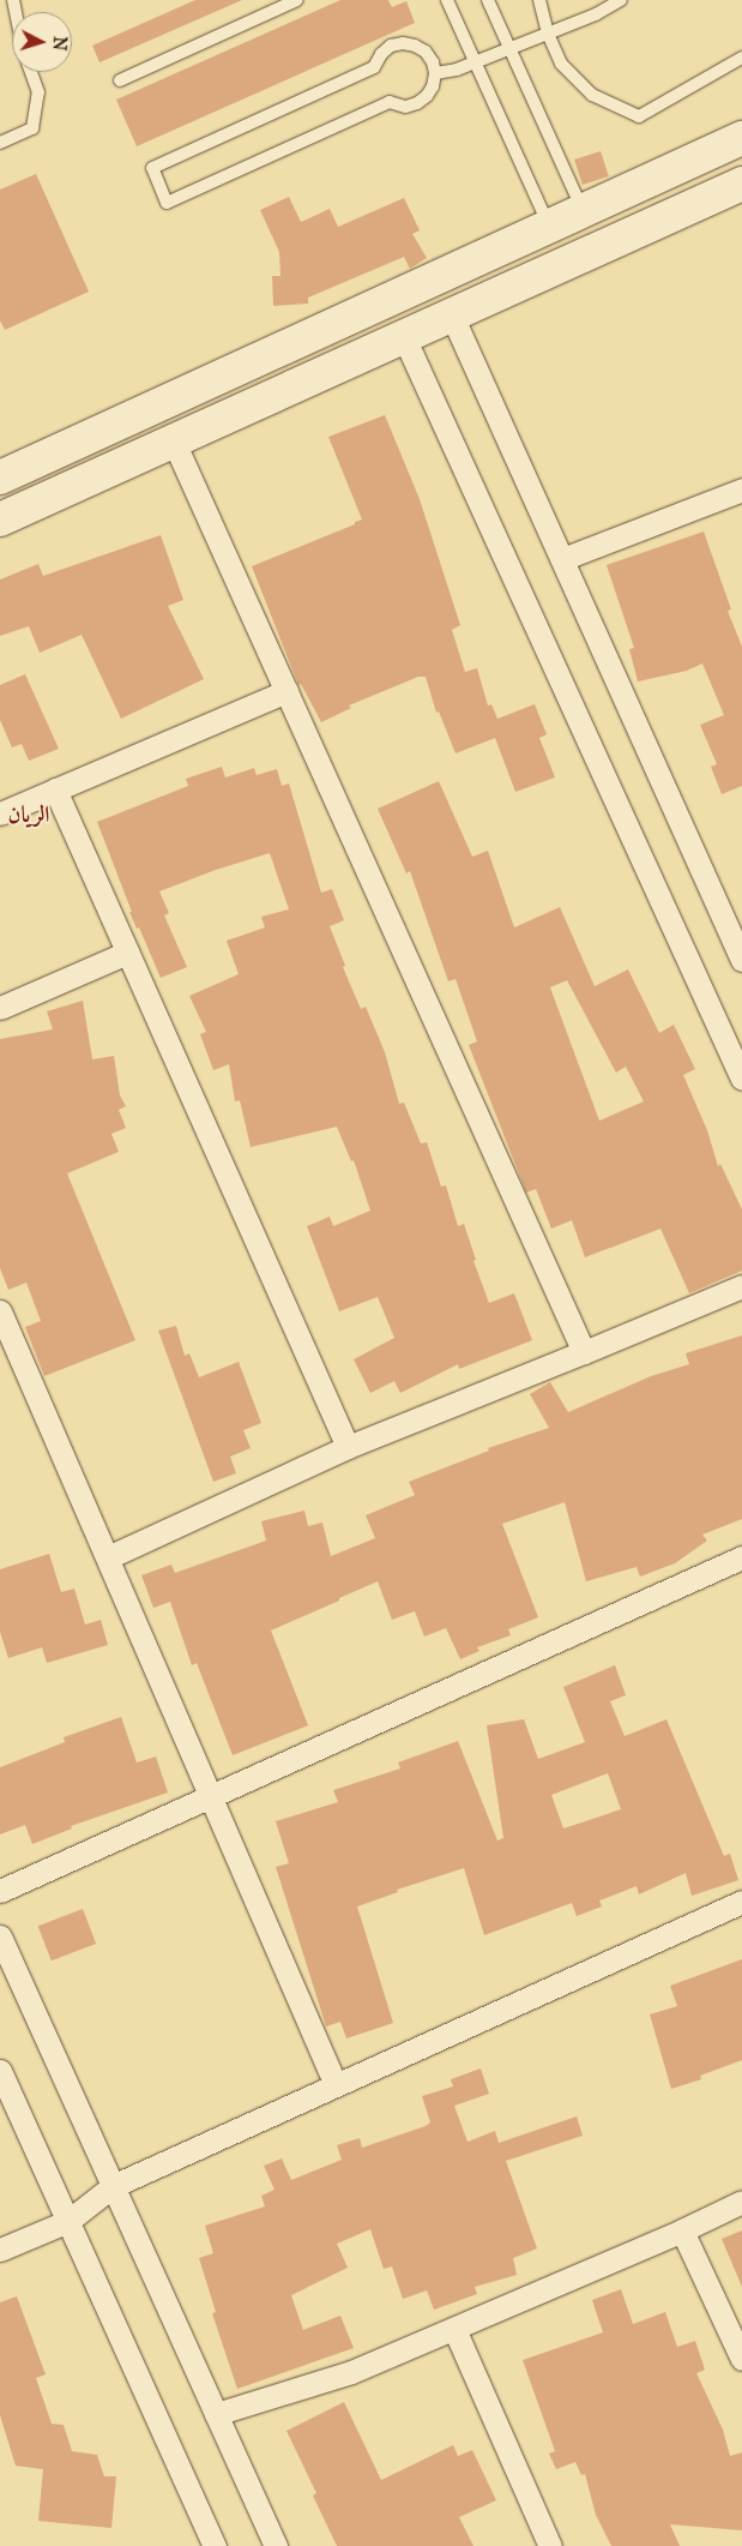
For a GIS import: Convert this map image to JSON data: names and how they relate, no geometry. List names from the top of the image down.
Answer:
{
  "districts": ["الريان"],
  "north": "right"
}
